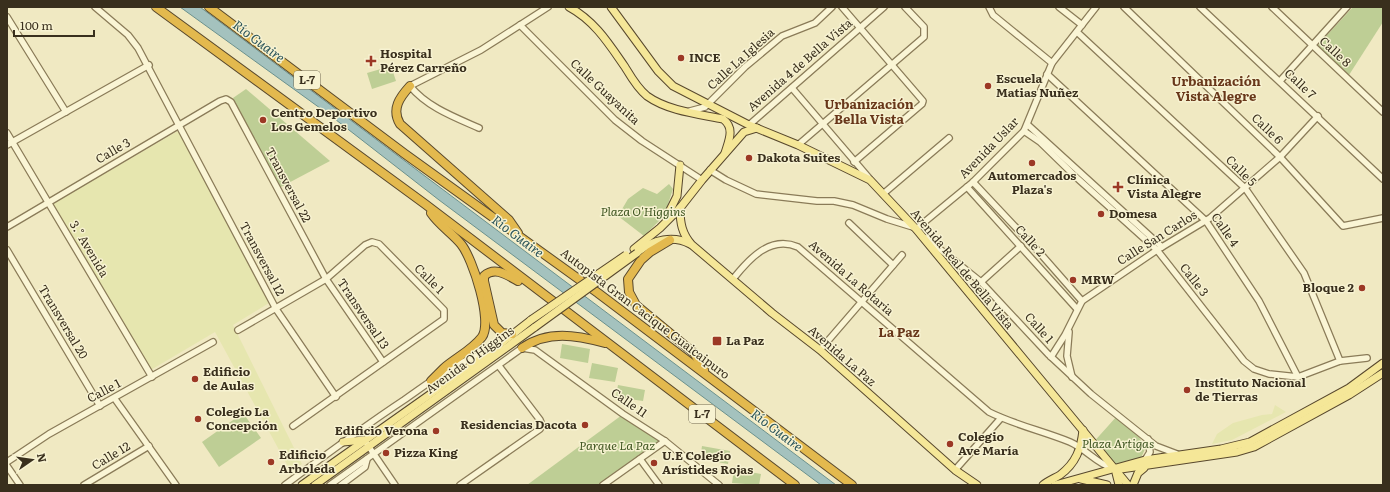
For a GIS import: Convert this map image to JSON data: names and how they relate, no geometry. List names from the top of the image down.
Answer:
{
  "streets": {
    "highway": ["L-7", "Autopista Gran Cacique Guaicaipuro"],
    "main road": ["Avenida Real de Bella Vista", "Avenida La Paz", "Avenida O'Higgins"],
    "street": [
      "Calle 8",
      "Calle La Iglesia",
      "Avenida 4 de Bella Vista",
      "Calle 7",
      "Calle Guayanita",
      "Calle 6",
      "Avenida Uslar",
      "Calle 3",
      "Calle 5",
      "Transversal 22",
      "Calle 4",
      "Calle San Carlos",
      "Calle 2",
      "3.° Avenida",
      "Transversal 12",
      "Avenida La Rotaria",
      "Calle 1",
      "Transversal 13",
      "Transversal 20",
      "Calle 11",
      "Calle 12"
    ]
  },
  "crossings": [
    ["Calle La Iglesia", "Avenida Real de Bella Vista"],
    ["Calle La Iglesia", "Avenida O'Higgins"],
    ["Avenida 4 de Bella Vista", "Avenida Real de Bella Vista"],
    ["Calle 7", "Calle San Carlos"],
    ["Calle Guayanita", "Avenida O'Higgins"],
    ["Calle 6", "Calle San Carlos"],
    ["Avenida Uslar", "Calle 3"],
    ["Avenida Uslar", "Calle 5"],
    ["Avenida Uslar", "Calle 4"],
    ["Avenida Uslar", "Calle 2"],
    ["Avenida Uslar", "Avenida Real de Bella Vista"],
    ["Avenida Uslar", "Calle 1"],
    ["Calle 3", "Calle 5"],
    ["Calle 3", "Transversal 22"],
    ["Calle 3", "Calle 4"],
    ["Calle 3", "Calle San Carlos"],
    ["Calle 3", "3.° Avenida"],
    ["Calle 3", "Transversal 12"],
    ["Calle 5", "Calle San Carlos"],
    ["Transversal 22", "Calle 1"],
    ["Transversal 22", "Transversal 13"],
    ["Calle 4", "Calle San Carlos"],
    ["Calle San Carlos", "Calle 2"],
    ["Calle San Carlos", "Calle 1"],
    ["3.° Avenida", "Calle 1"],
    ["Transversal 12", "Calle 1"],
    ["Avenida Real de Bella Vista", "Avenida La Rotaria"],
    ["Avenida Real de Bella Vista", "Calle 1"],
    ["Avenida Real de Bella Vista", "Avenida O'Higgins"],
    ["Avenida La Rotaria", "Avenida La Paz"],
    ["Calle 1", "Transversal 13"],
    ["Calle 1", "Transversal 20"],
    ["Avenida La Paz", "Avenida O'Higgins"],
    ["Avenida O'Higgins", "Calle 11"]
  ],
  "districts": ["Urbanización Vista Alegre", "Urbanización Bella Vista", "La Paz"],
  "water": ["Río Guaire"],
  "parks": ["Plaza O'Higgins", "Plaza Artigas", "Parque La Paz"],
  "places": {
    "other": [
      "INCE",
      "Escuela Matias Nuñez",
      "Centro Deportivo Los Gemelos",
      "Dakota Suites",
      "Automercados Plaza's",
      "Domesa",
      "MRW",
      "Bloque 2",
      "Edificio de Aulas",
      "Instituto Nacional de Tierras",
      "Colegio La Concepción",
      "Residencias Dacota",
      "Edificio Verona",
      "Colegio Ave María",
      "Pizza King",
      "Edificio Arboleda",
      "U.E Colegio Arístides Rojas"
    ],
    "health": ["Hospital Pérez Carreño", "Clínica Vista Alegre"],
    "transit": ["La Paz"]
  },
  "scale_bar": "100 m",
  "north": "right"
}
